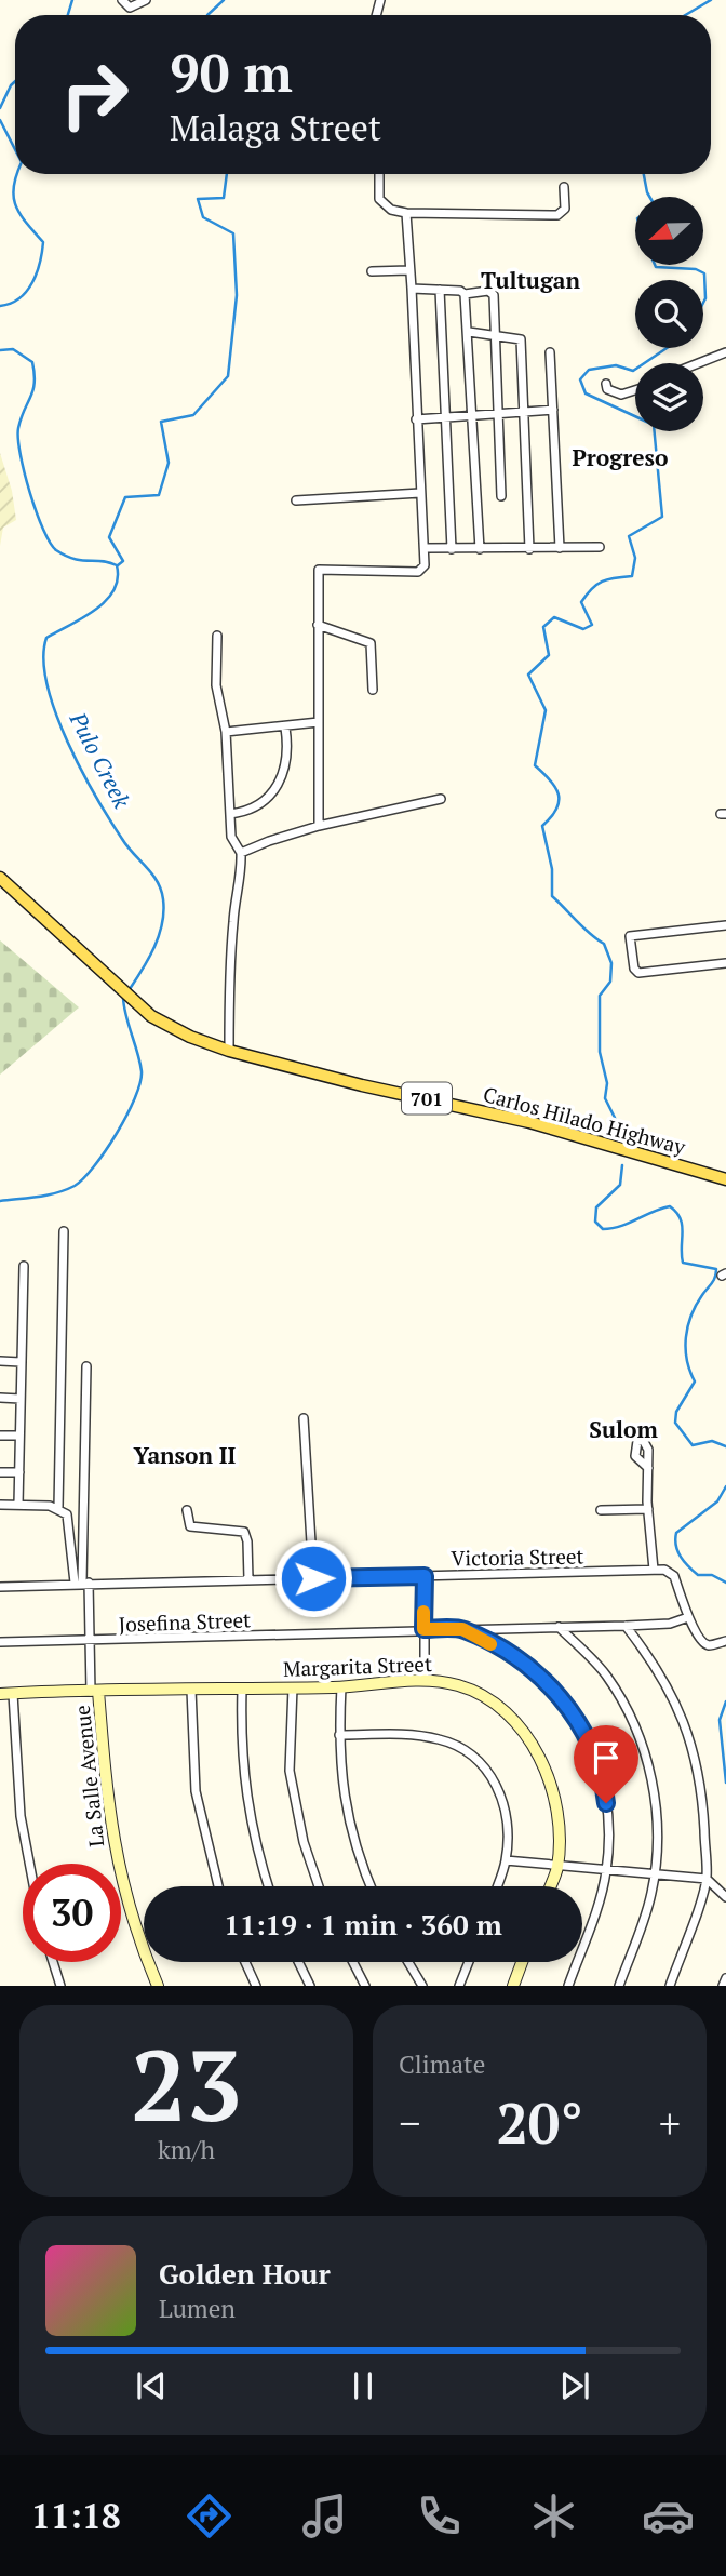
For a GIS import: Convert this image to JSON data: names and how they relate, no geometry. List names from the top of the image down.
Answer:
{
  "streets": {
    "main road": ["701", "Carlos Hilado Highway"],
    "street": [
      "Victoria Street",
      "Josefina Street",
      "Margarita Street",
      "La Salle Avenue"
    ]
  },
  "crossings": [
    ["Margarita Street", "La Salle Avenue"]
  ],
  "districts": [
    "Tultugan",
    "Progreso",
    "Sulom",
    "Yanson II"
  ],
  "water": ["Pulo Creek"],
  "north": "left",
  "page": {
    "turn": ["90 m", "Malaga Street"],
    "limit": "30",
    "trip": "11:19 · 1 min · 360 m",
    "tile": [
      ["23", "km/h"],
      "Climate"
    ],
    "heat": ["−", "20°", "+"],
    "song": ["Golden Hour", "Lumen"],
    "tabs": "11:18"
  }
}
